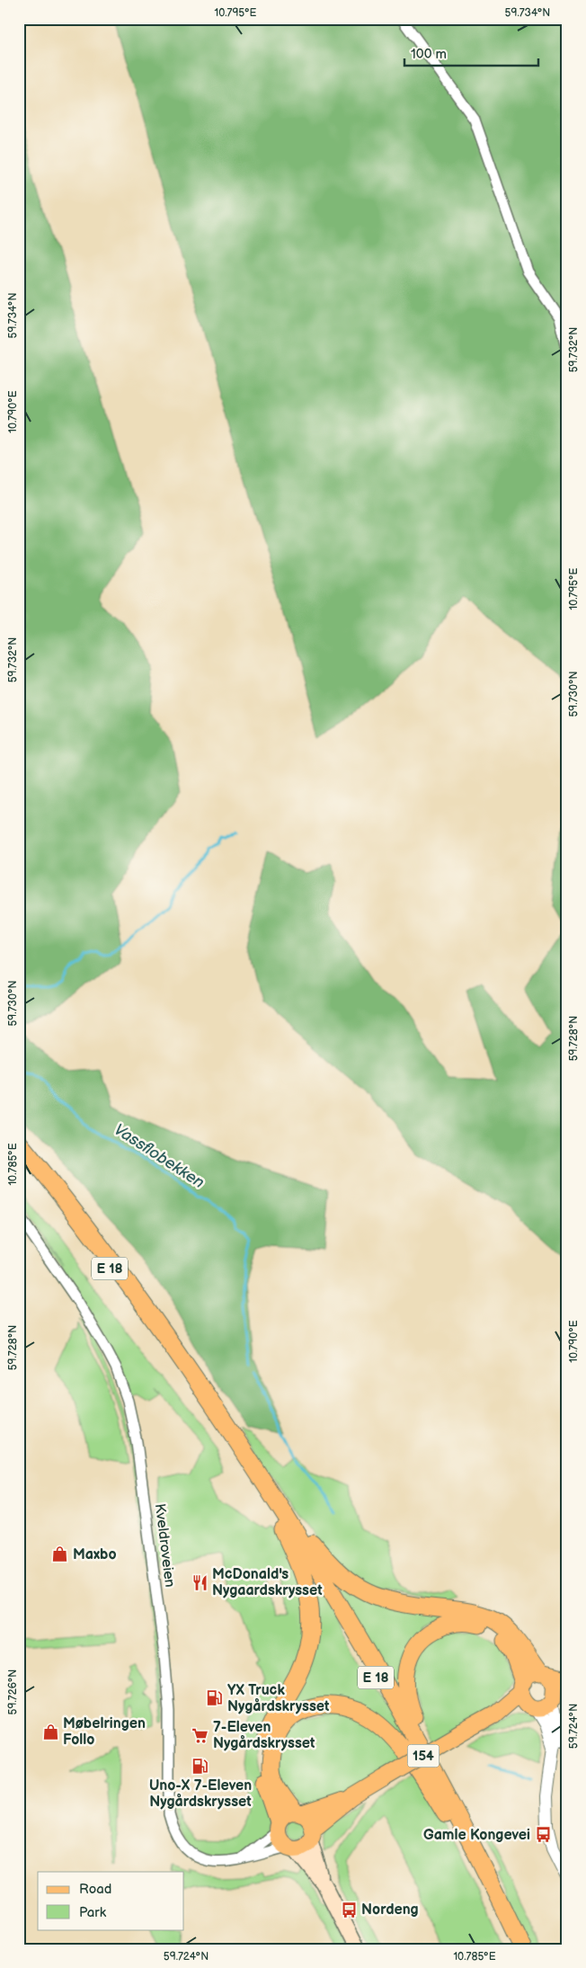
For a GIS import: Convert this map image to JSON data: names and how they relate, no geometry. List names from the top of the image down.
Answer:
{
  "streets": {
    "highway": ["E 18"],
    "main road": ["154"],
    "street": ["Kveldroveien"]
  },
  "crossings": [
    ["E 18", "Kveldroveien"],
    ["E 18", "154"],
    ["Kveldroveien", "154"]
  ],
  "water": ["Vassflobekken"],
  "places": {
    "shop": ["Maxbo", "Møbelringen Follo"],
    "restaurant": ["McDonald's Nygaardskrysset"],
    "fuel station": ["YX Truck Nygårdskrysset", "Uno-X 7-Eleven Nygårdskrysset"],
    "supermarket": ["7-Eleven Nygårdskrysset"],
    "bus stop": ["Gamle Kongevei", "Nordeng"]
  },
  "legend": ["Road", "Park"],
  "scale_bar": "100 m",
  "coordinates": [
    "10.795°E",
    "59.734°N",
    "59.732°N",
    "10.790°E",
    "59.730°N",
    "59.728°N",
    "10.785°E",
    "59.726°N",
    "59.724°N"
  ]
}
